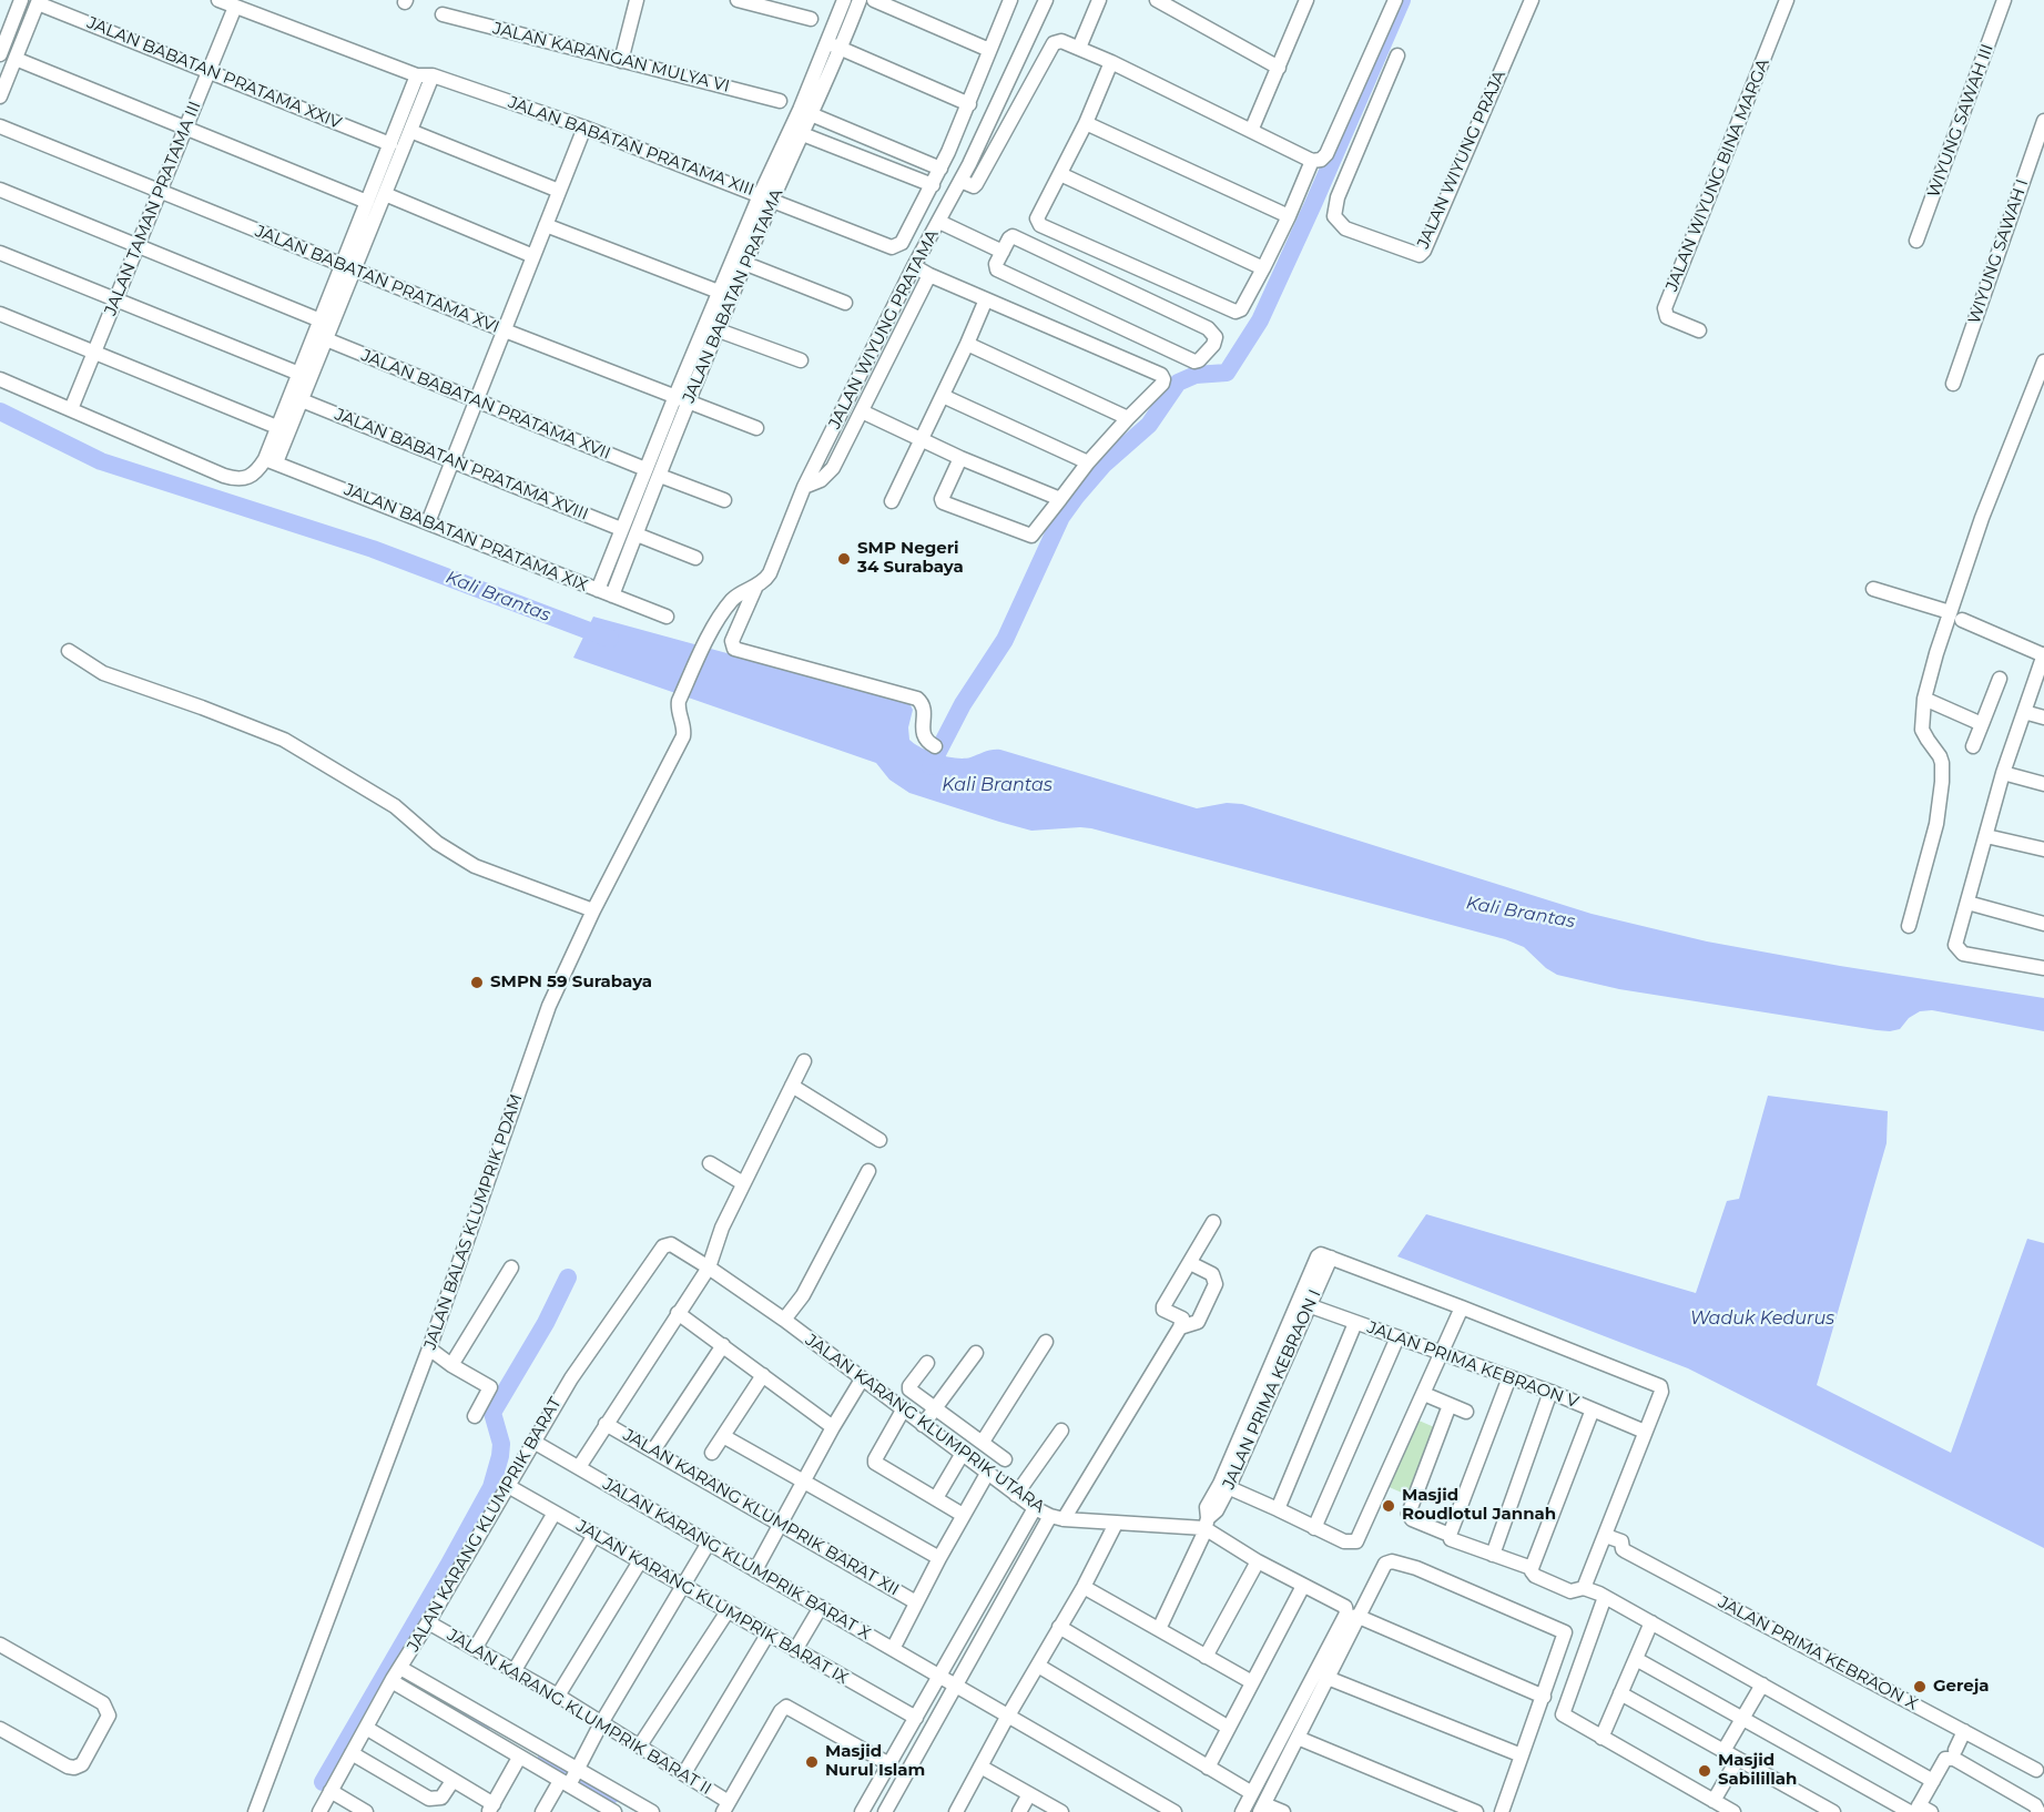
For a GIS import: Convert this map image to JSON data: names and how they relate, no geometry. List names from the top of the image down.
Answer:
{
  "streets": {
    "street": [
      "JALAN KARANGAN MULYA VI",
      "JALAN BABATAN PRATAMA XXIV",
      "WIYUNG SAWAH III",
      "JALAN BABATAN PRATAMA XIII",
      "JALAN WIYUNG PRAJA",
      "JALAN WIYUNG BINA MARGA",
      "JALAN TAMAN PRATAMA III",
      "WIYUNG SAWAH I",
      "JALAN BABATAN PRATAMA XVI",
      "JALAN BABATAN PRATAMA",
      "JALAN WIYUNG PRATAMA",
      "JALAN BABATAN PRATAMA XVII",
      "JALAN BABATAN PRATAMA XVIII",
      "JALAN BABATAN PRATAMA XIX",
      "JALAN BALAS KLUMPRIK PDAM",
      "JALAN PRIMA KEBRAON V",
      "JALAN PRIMA KEBRAON I",
      "JALAN KARANG KLUMPRIK UTARA",
      "JALAN KARANG KLUMPRIK BARAT XII",
      "JALAN KARANG KLUMPRIK BARAT",
      "JALAN KARANG KLUMPRIK BARAT X",
      "JALAN KARANG KLUMPRIK BARAT IX",
      "JALAN PRIMA KEBRAON X",
      "JALAN KARANG KLUMPRIK BARAT II"
    ]
  },
  "crossings": [
    ["JALAN BABATAN PRATAMA XXIV", "JALAN TAMAN PRATAMA III"],
    ["JALAN BABATAN PRATAMA XIII", "JALAN BABATAN PRATAMA"],
    ["JALAN BABATAN PRATAMA XIII", "JALAN WIYUNG PRATAMA"],
    ["JALAN TAMAN PRATAMA III", "JALAN BABATAN PRATAMA XVI"],
    ["JALAN BABATAN PRATAMA XVI", "JALAN BABATAN PRATAMA"],
    ["JALAN BABATAN PRATAMA", "JALAN BABATAN PRATAMA XVII"],
    ["JALAN BABATAN PRATAMA", "JALAN BABATAN PRATAMA XVIII"],
    ["JALAN BABATAN PRATAMA", "JALAN BABATAN PRATAMA XIX"],
    ["JALAN WIYUNG PRATAMA", "JALAN BALAS KLUMPRIK PDAM"],
    ["JALAN PRIMA KEBRAON V", "JALAN PRIMA KEBRAON I"],
    ["JALAN PRIMA KEBRAON I", "JALAN KARANG KLUMPRIK UTARA"],
    ["JALAN KARANG KLUMPRIK UTARA", "JALAN KARANG KLUMPRIK BARAT"],
    ["JALAN KARANG KLUMPRIK BARAT", "JALAN KARANG KLUMPRIK BARAT X"],
    ["JALAN KARANG KLUMPRIK BARAT", "JALAN KARANG KLUMPRIK BARAT IX"],
    ["JALAN KARANG KLUMPRIK BARAT", "JALAN KARANG KLUMPRIK BARAT II"]
  ],
  "water": ["Kali Brantas", "Waduk Kedurus"],
  "places": [
    "SMP Negeri 34 Surabaya",
    "SMPN 59 Surabaya",
    "Masjid Roudlotul Jannah",
    "Gereja",
    "Masjid Nurul Islam",
    "Masjid Sabilillah"
  ]
}
